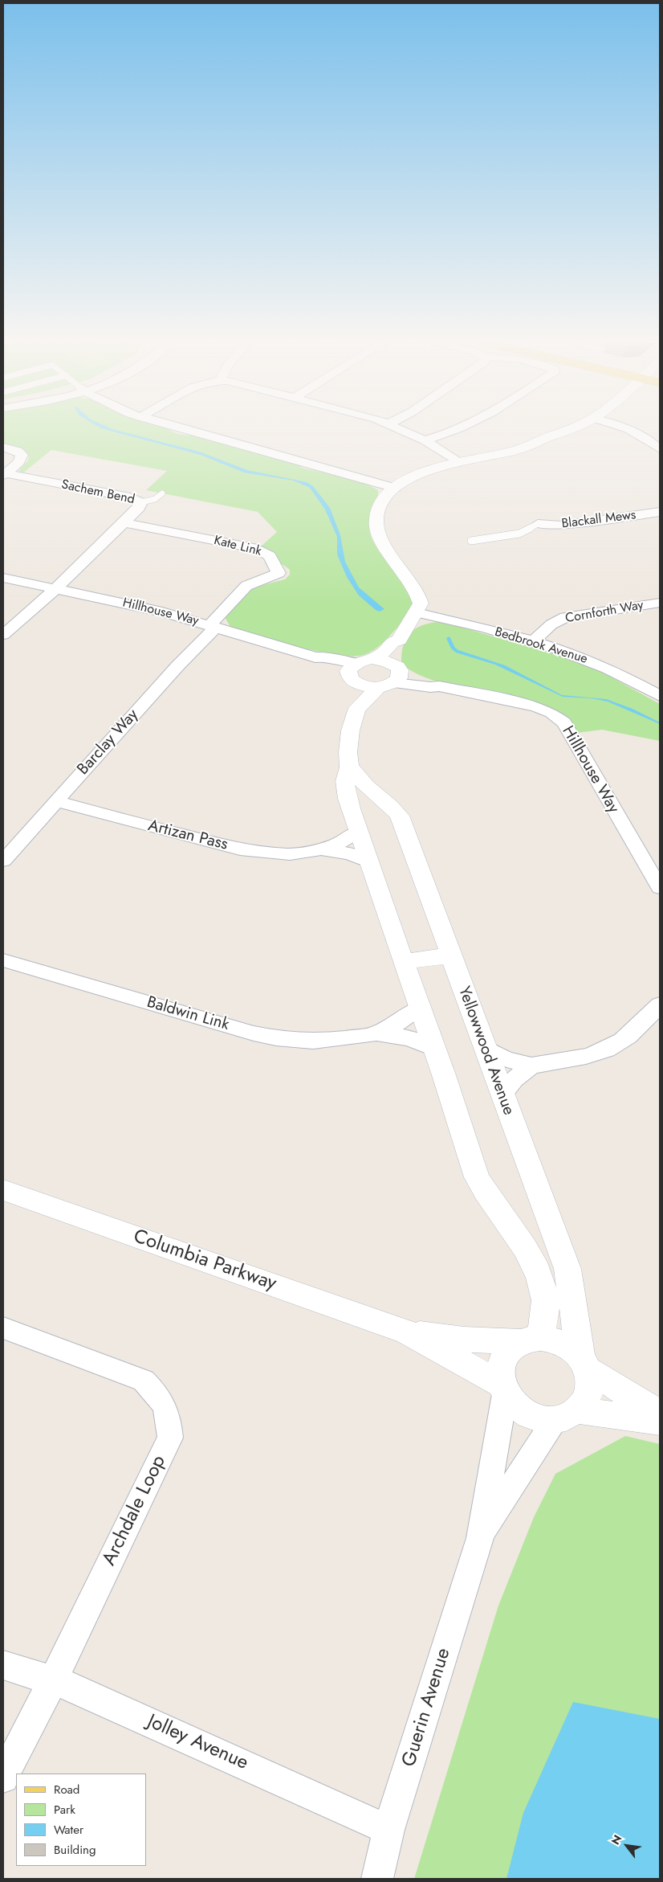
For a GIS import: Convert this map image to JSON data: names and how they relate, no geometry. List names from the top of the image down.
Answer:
{
  "streets": {
    "street": [
      "Sachem Bend",
      "Blackall Mews",
      "Kate Link",
      "Hillhouse Way",
      "Cornforth Way",
      "Bedbrook Avenue",
      "Barclay Way",
      "Artizan Pass",
      "Baldwin Link",
      "Yellowwood Avenue",
      "Columbia Parkway",
      "Archdale Loop",
      "Guerin Avenue",
      "Jolley Avenue"
    ]
  },
  "crossings": [
    ["Sachem Bend", "Kate Link"],
    ["Sachem Bend", "Hillhouse Way"],
    ["Kate Link", "Hillhouse Way"],
    ["Kate Link", "Barclay Way"],
    ["Hillhouse Way", "Barclay Way"],
    ["Cornforth Way", "Bedbrook Avenue"],
    ["Barclay Way", "Artizan Pass"],
    ["Yellowwood Avenue", "Columbia Parkway"],
    ["Yellowwood Avenue", "Guerin Avenue"],
    ["Columbia Parkway", "Guerin Avenue"],
    ["Archdale Loop", "Jolley Avenue"],
    ["Guerin Avenue", "Jolley Avenue"]
  ],
  "legend": [
    "Road",
    "Park",
    "Water",
    "Building"
  ],
  "north": "top left"
}
